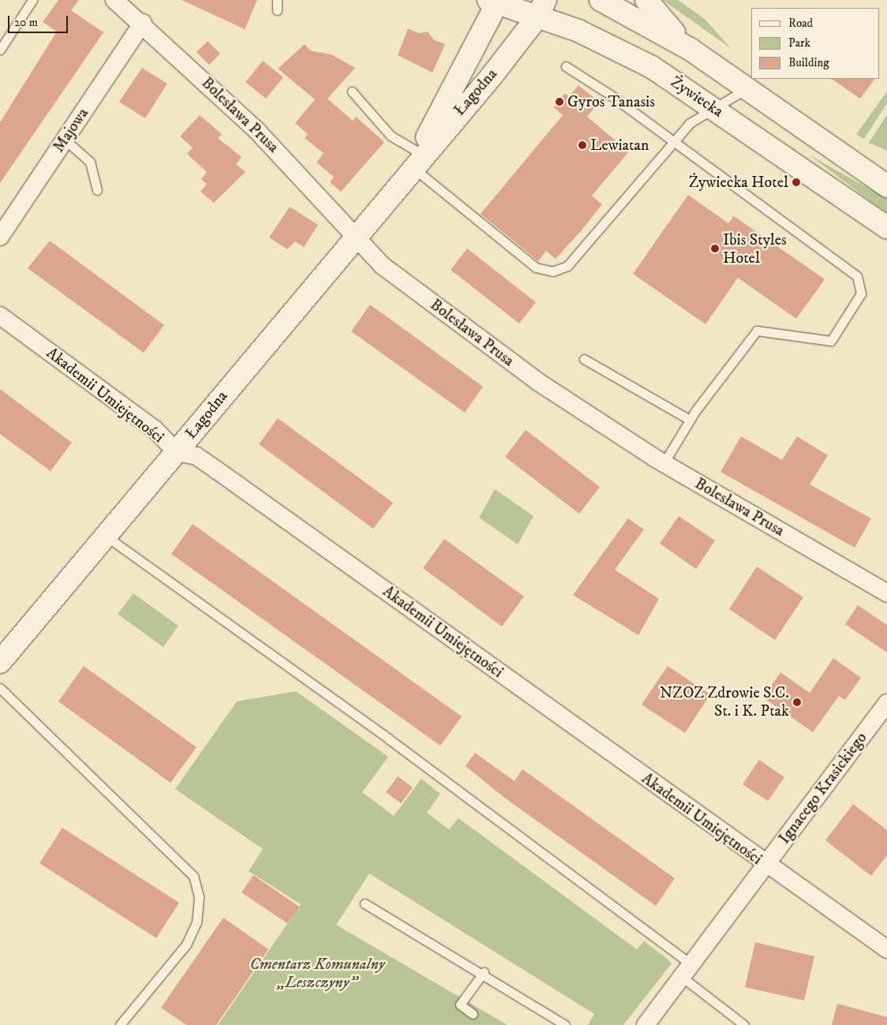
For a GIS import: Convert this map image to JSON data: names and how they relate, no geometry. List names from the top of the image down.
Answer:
{
  "streets": {
    "street": [
      "Łagodna",
      "Żywiecka",
      "Bolesława Prusa",
      "Majowa",
      "Akademii Umiejętności",
      "Ignacego Krasickiego"
    ]
  },
  "crossings": [
    ["Łagodna", "Żywiecka"],
    ["Łagodna", "Bolesława Prusa"],
    ["Łagodna", "Akademii Umiejętności"],
    ["Bolesława Prusa", "Majowa"],
    ["Akademii Umiejętności", "Ignacego Krasickiego"]
  ],
  "parks": ["Cmentarz Komunalny „Leszczyny”"],
  "places": [
    "Gyros Tanasis",
    "Lewiatan",
    "Żywiecka Hotel",
    "Ibis Styles Hotel",
    "NZOZ Zdrowie S.C. St. i K. Ptak"
  ],
  "legend": ["Road", "Park", "Building"],
  "scale_bar": "20 m"
}
